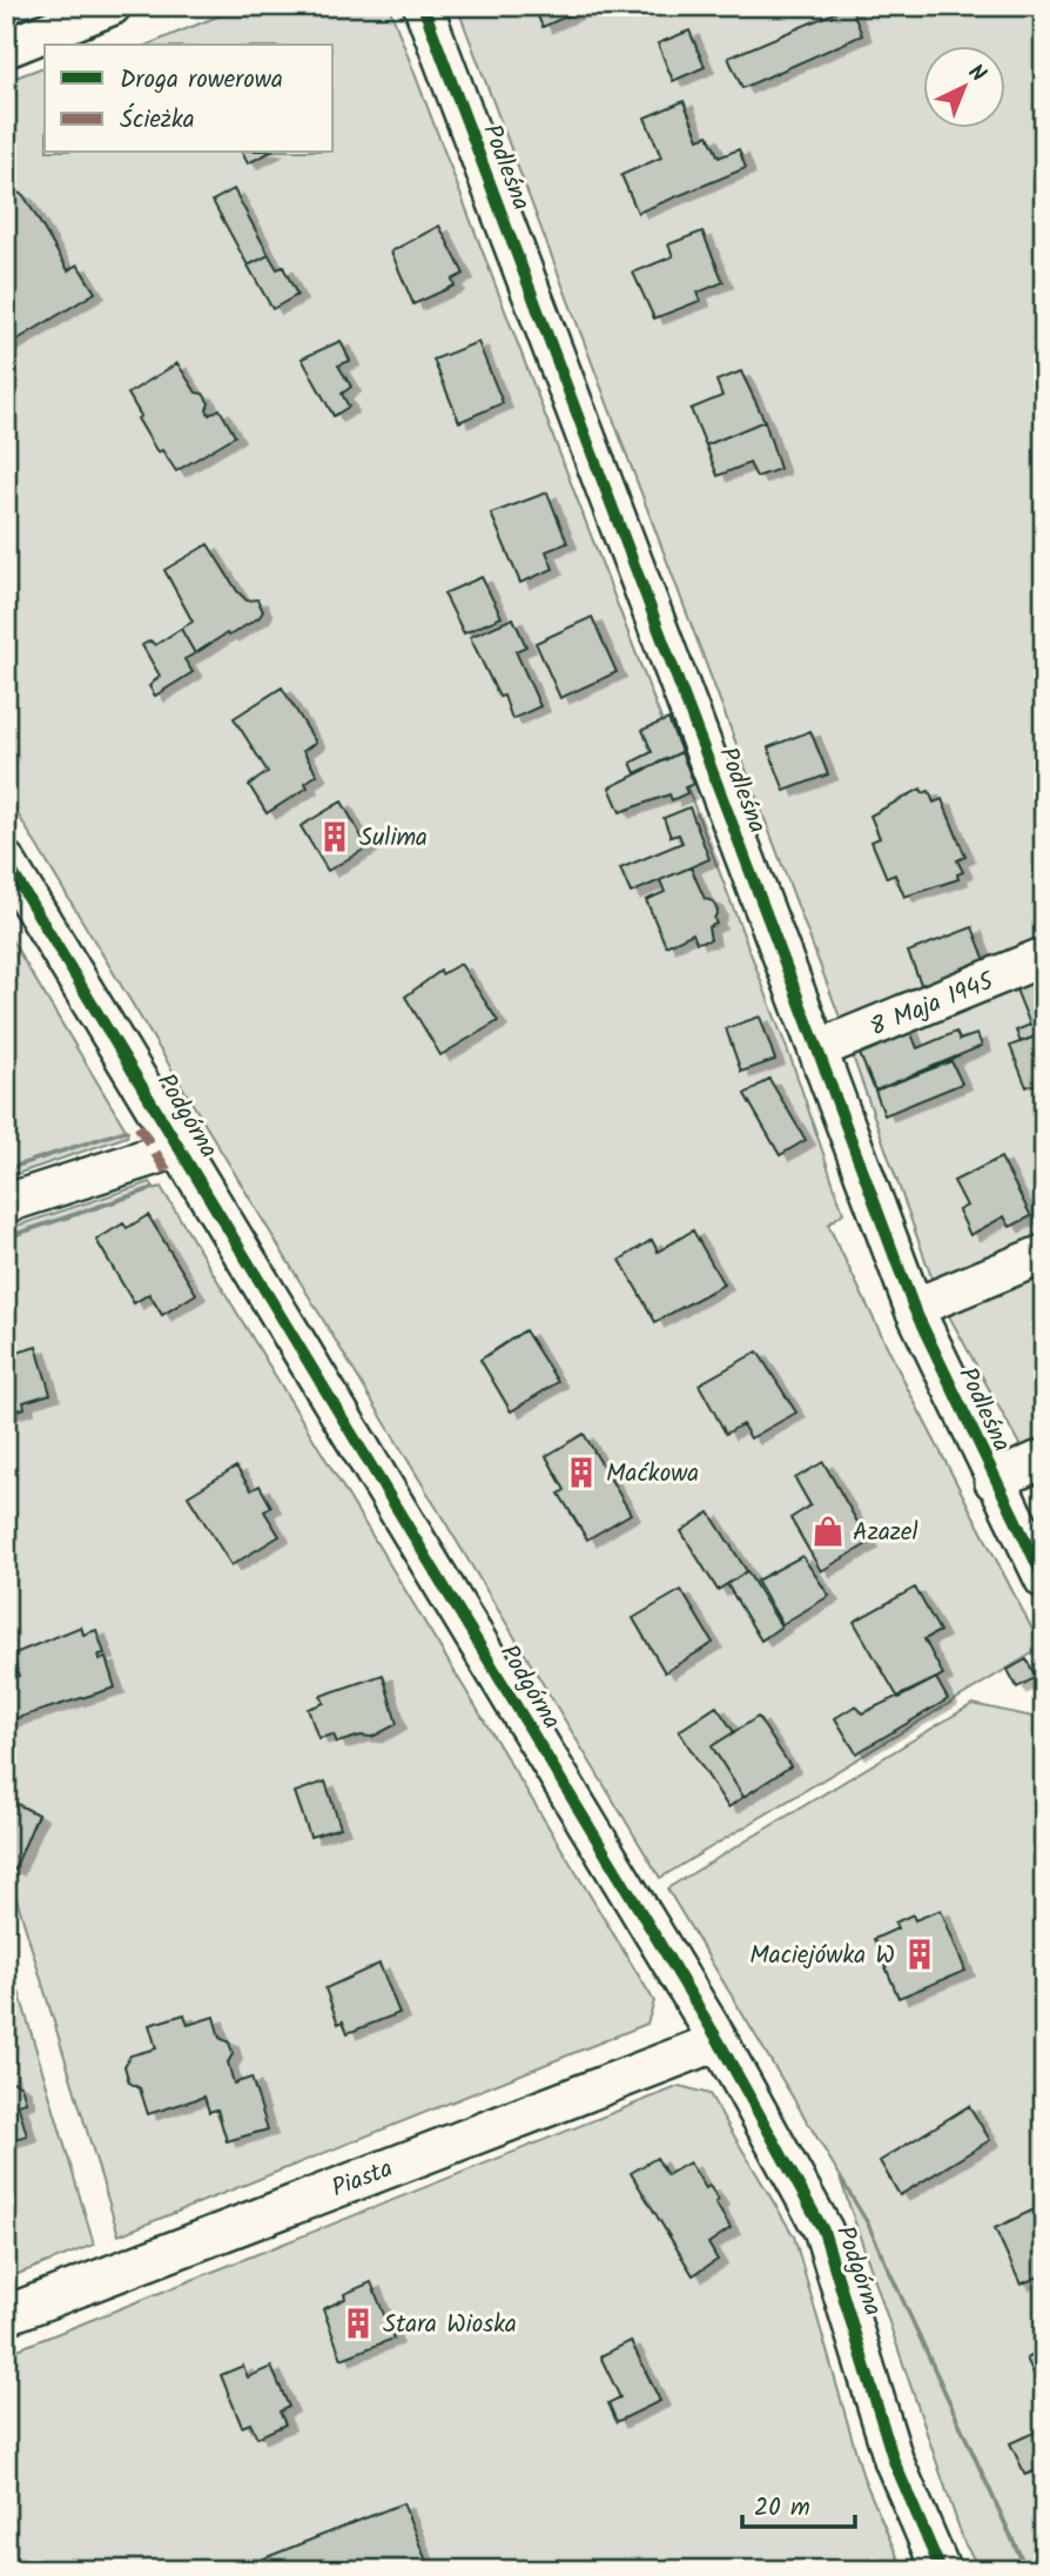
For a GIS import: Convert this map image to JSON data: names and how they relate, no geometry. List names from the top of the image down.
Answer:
{
  "streets": {
    "street": [
      "Podleśna",
      "8 Maja 1945",
      "Podgórna",
      "Piasta"
    ]
  },
  "crossings": [
    ["Podleśna", "8 Maja 1945"],
    ["Podgórna", "Piasta"]
  ],
  "places": {
    "building": [
      "Sulima",
      "Maćkowa",
      "Maciejówka W",
      "Stara Wioska"
    ],
    "shop": ["Azazel"]
  },
  "legend": ["Droga rowerowa", "Ścieżka"],
  "scale_bar": "20 m",
  "north": "top right"
}
